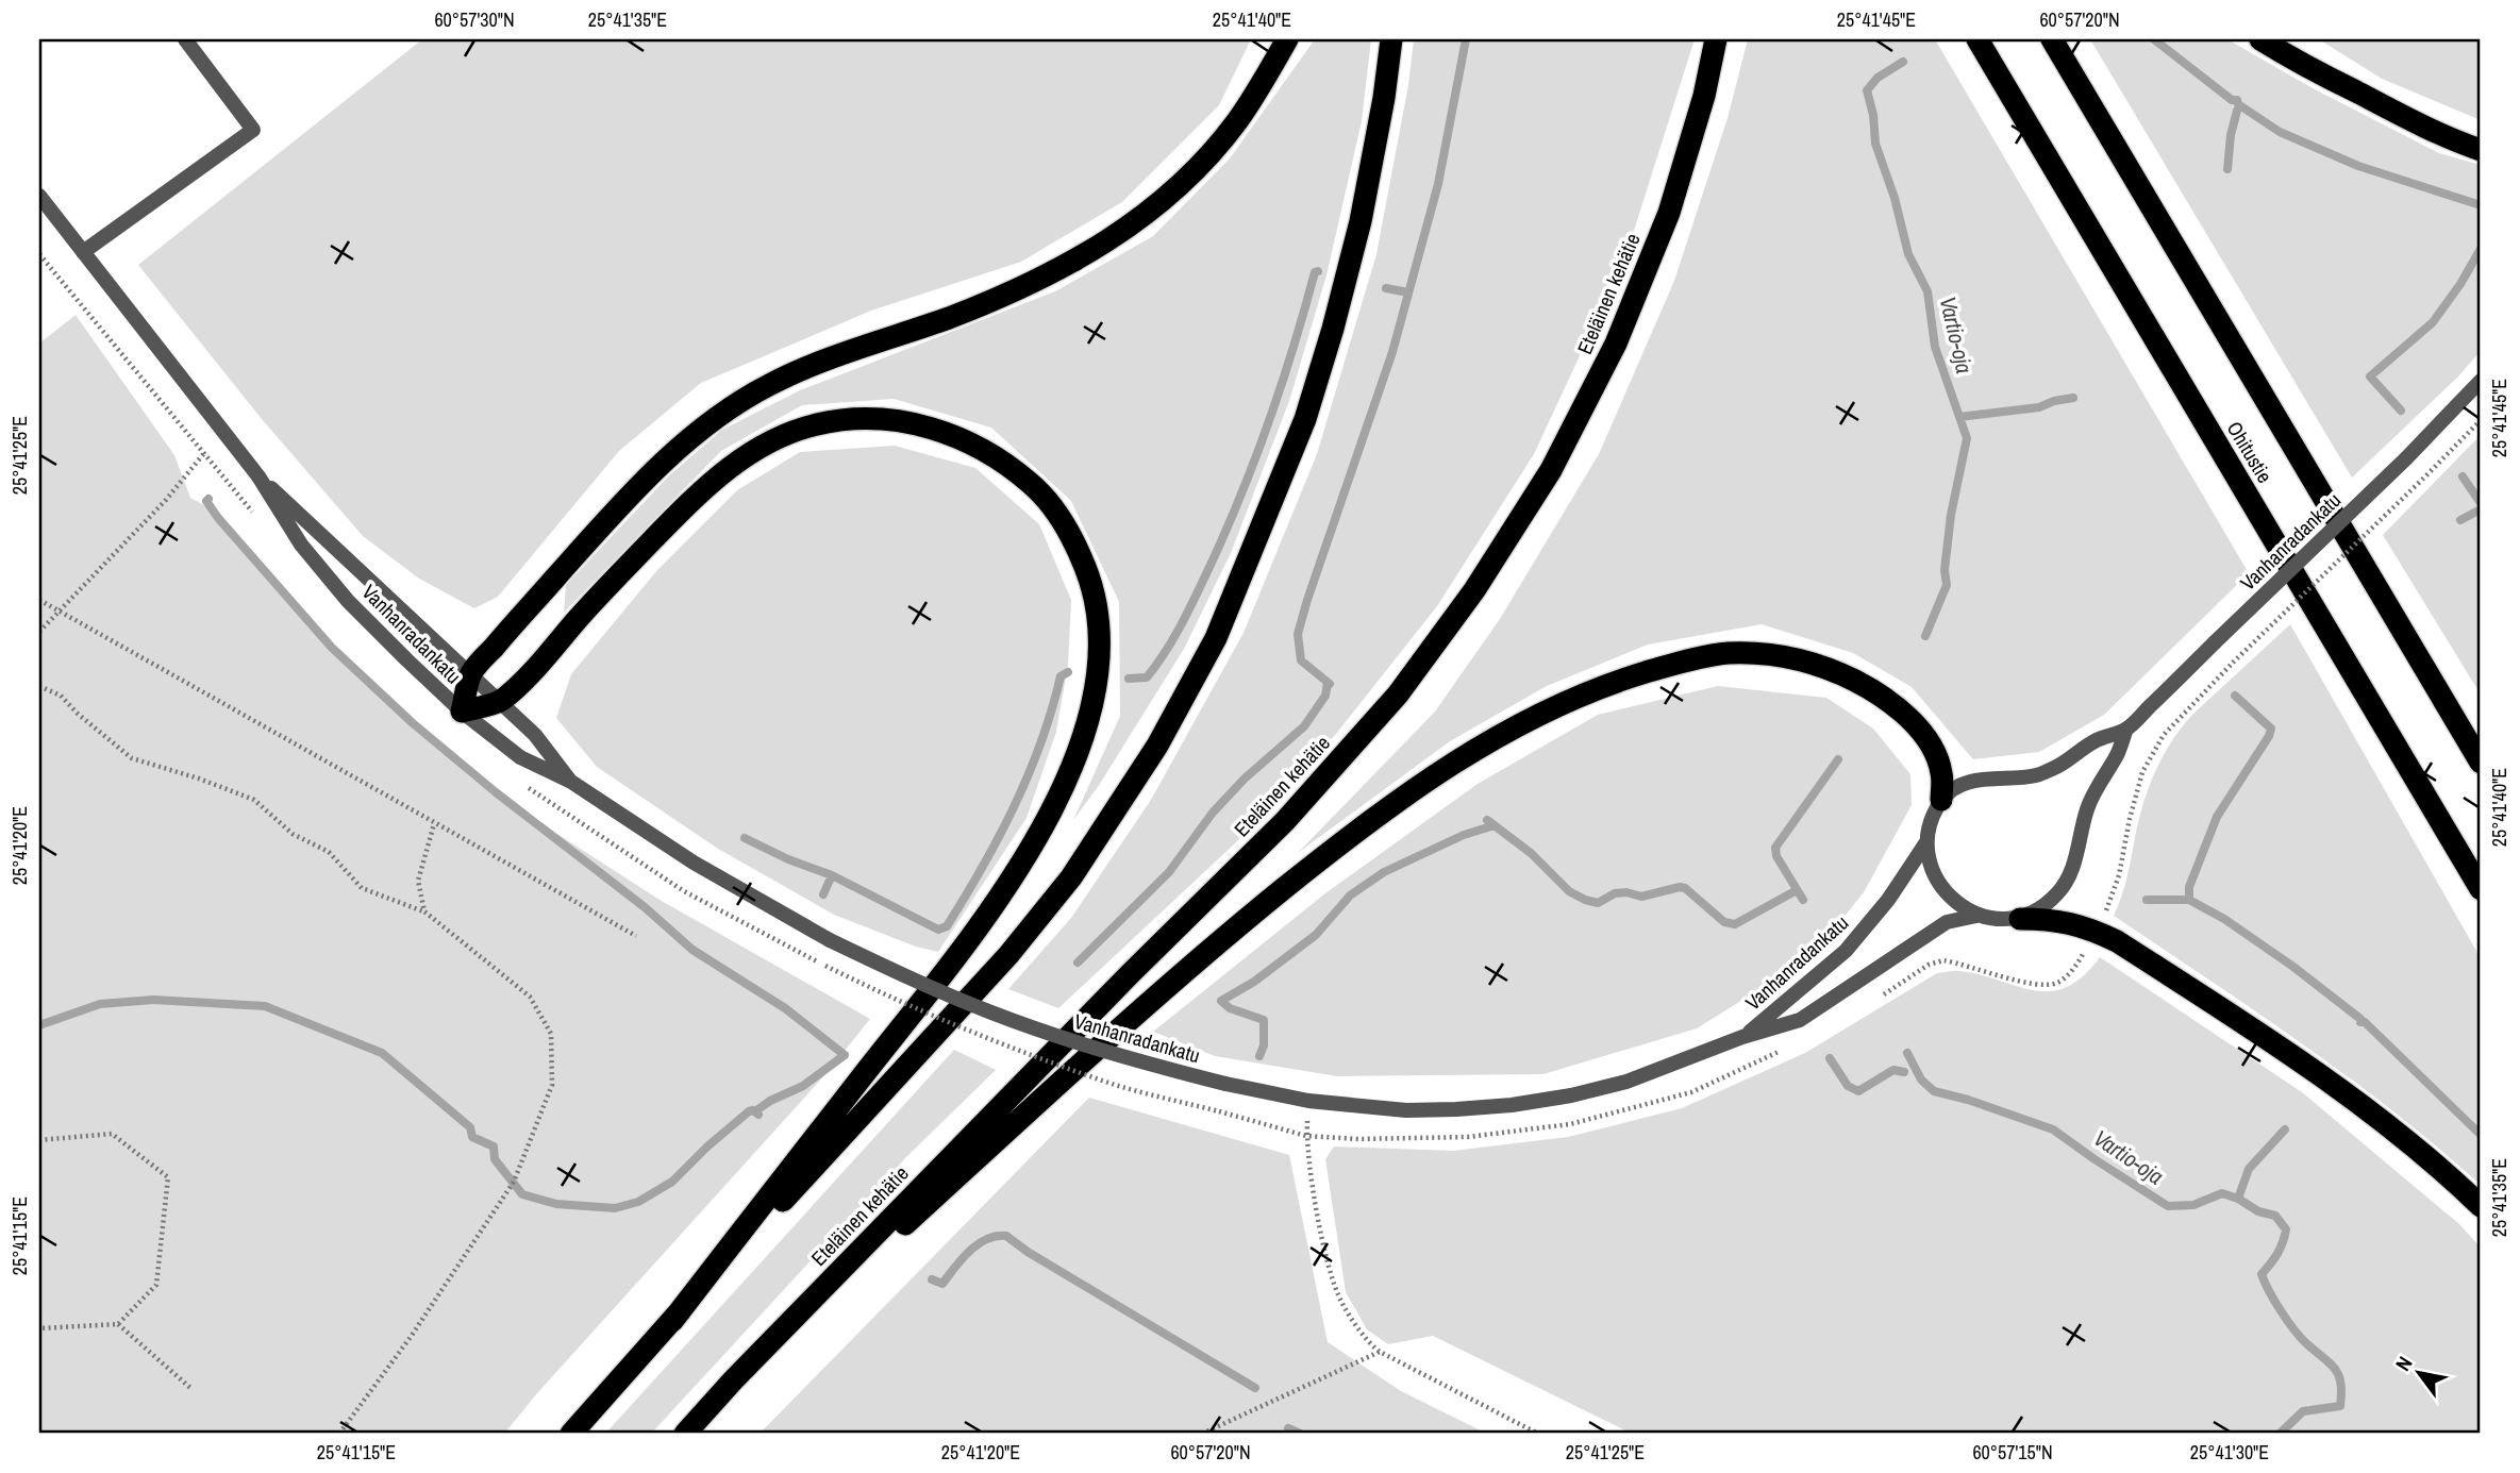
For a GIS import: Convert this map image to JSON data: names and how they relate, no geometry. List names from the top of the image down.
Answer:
{
  "streets": {
    "highway": ["Eteläinen kehätie", "Ohitustie"],
    "street": ["Vanhanradankatu"]
  },
  "water": ["Vartio-oja"],
  "north": "top left",
  "coordinates": [
    "60°57'30\"N",
    "25°41'35\"E",
    "25°41'40\"E",
    "25°41'45\"E",
    "60°57'20\"N",
    "25°41'25\"E",
    "25°41'20\"E",
    "25°41'15\"E",
    "60°57'15\"N",
    "25°41'30\"E"
  ]
}
